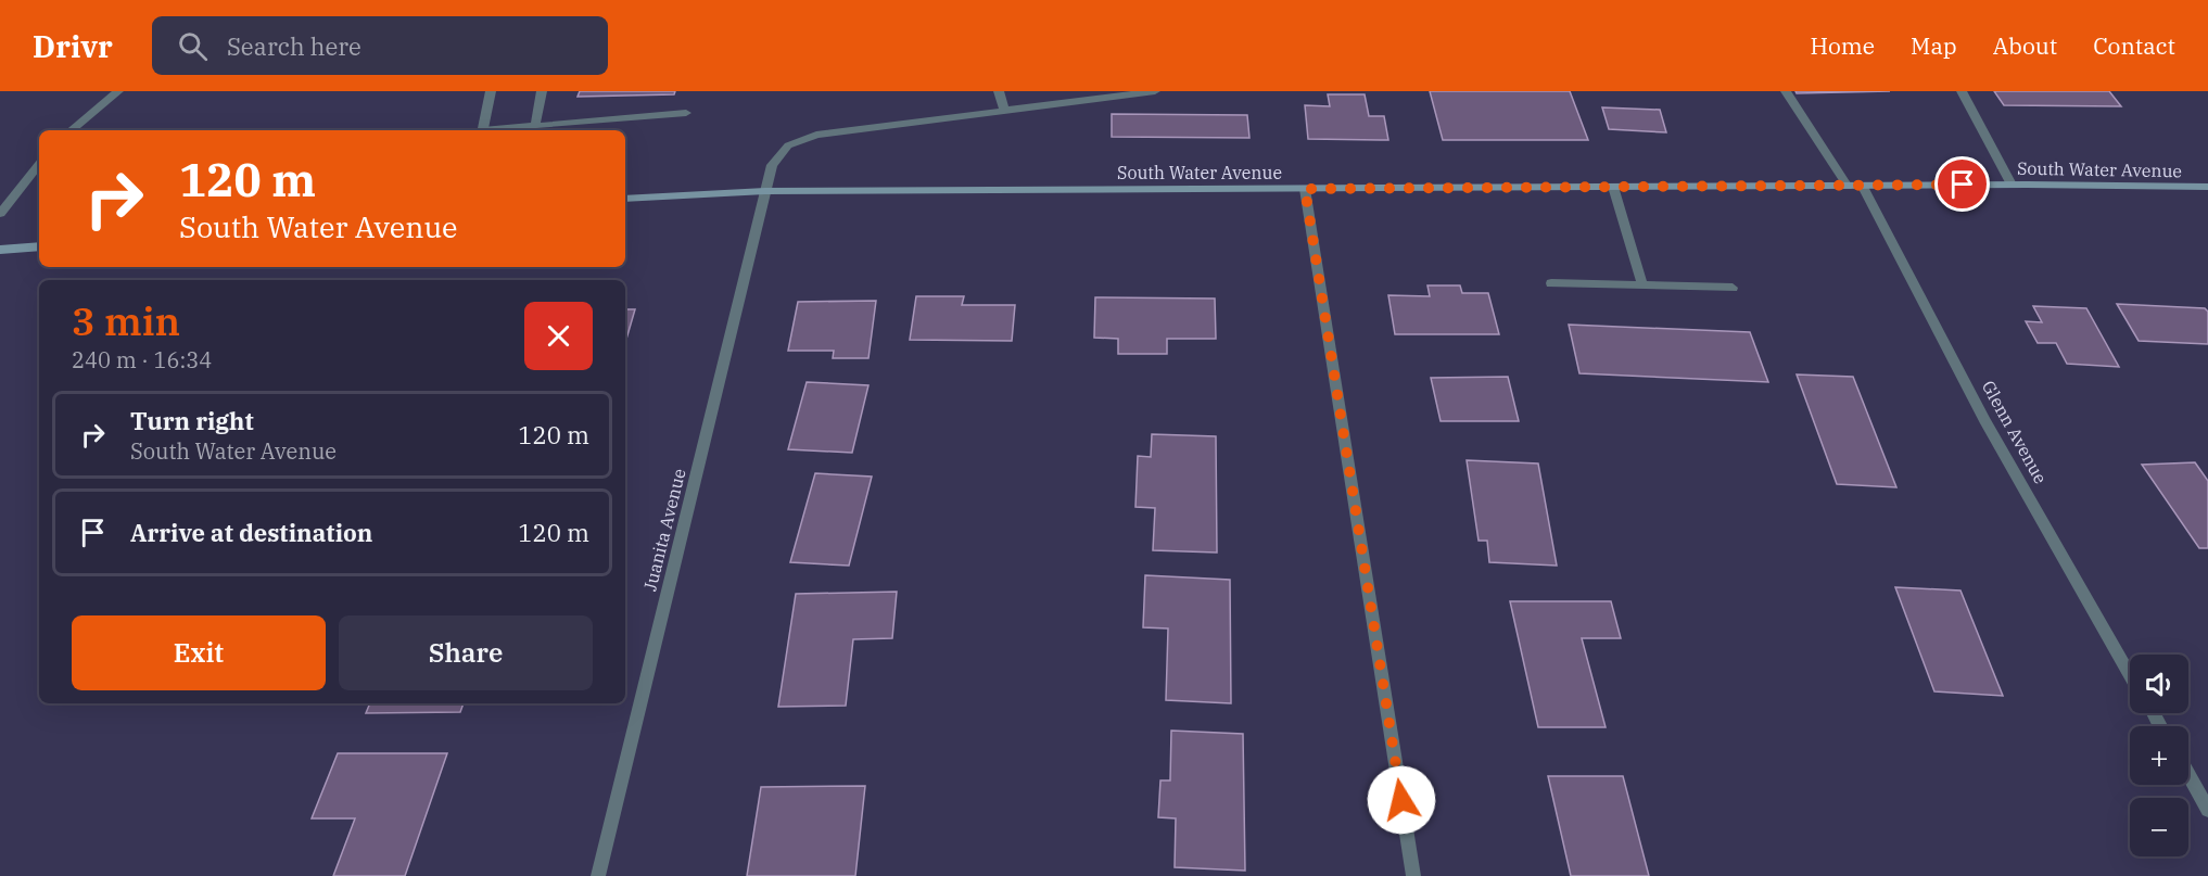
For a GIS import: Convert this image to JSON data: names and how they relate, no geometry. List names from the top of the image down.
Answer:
{
  "streets": {
    "main road": ["South Water Avenue"],
    "street": ["Glenn Avenue", "Juanita Avenue"]
  },
  "crossings": [
    ["South Water Avenue", "Glenn Avenue"],
    ["South Water Avenue", "Juanita Avenue"]
  ],
  "page": {
    "header": "Drivr",
    "search": "Search here",
    "nav": [
      "Home",
      "Map",
      "About",
      "Contact"
    ],
    "turn": ["120 m", "South Water Avenue"],
    "heading": ["3 min", "240 m · 16:34"],
    "list": [
      {
        "name": "Turn right",
        "note": "South Water Avenue",
        "value": "120 m"
      },
      {
        "name": "Arrive at destination",
        "value": "120 m"
      }
    ],
    "buttons": ["Exit", "Share"],
    "map_buttons": ["+", "−"]
  }
}
